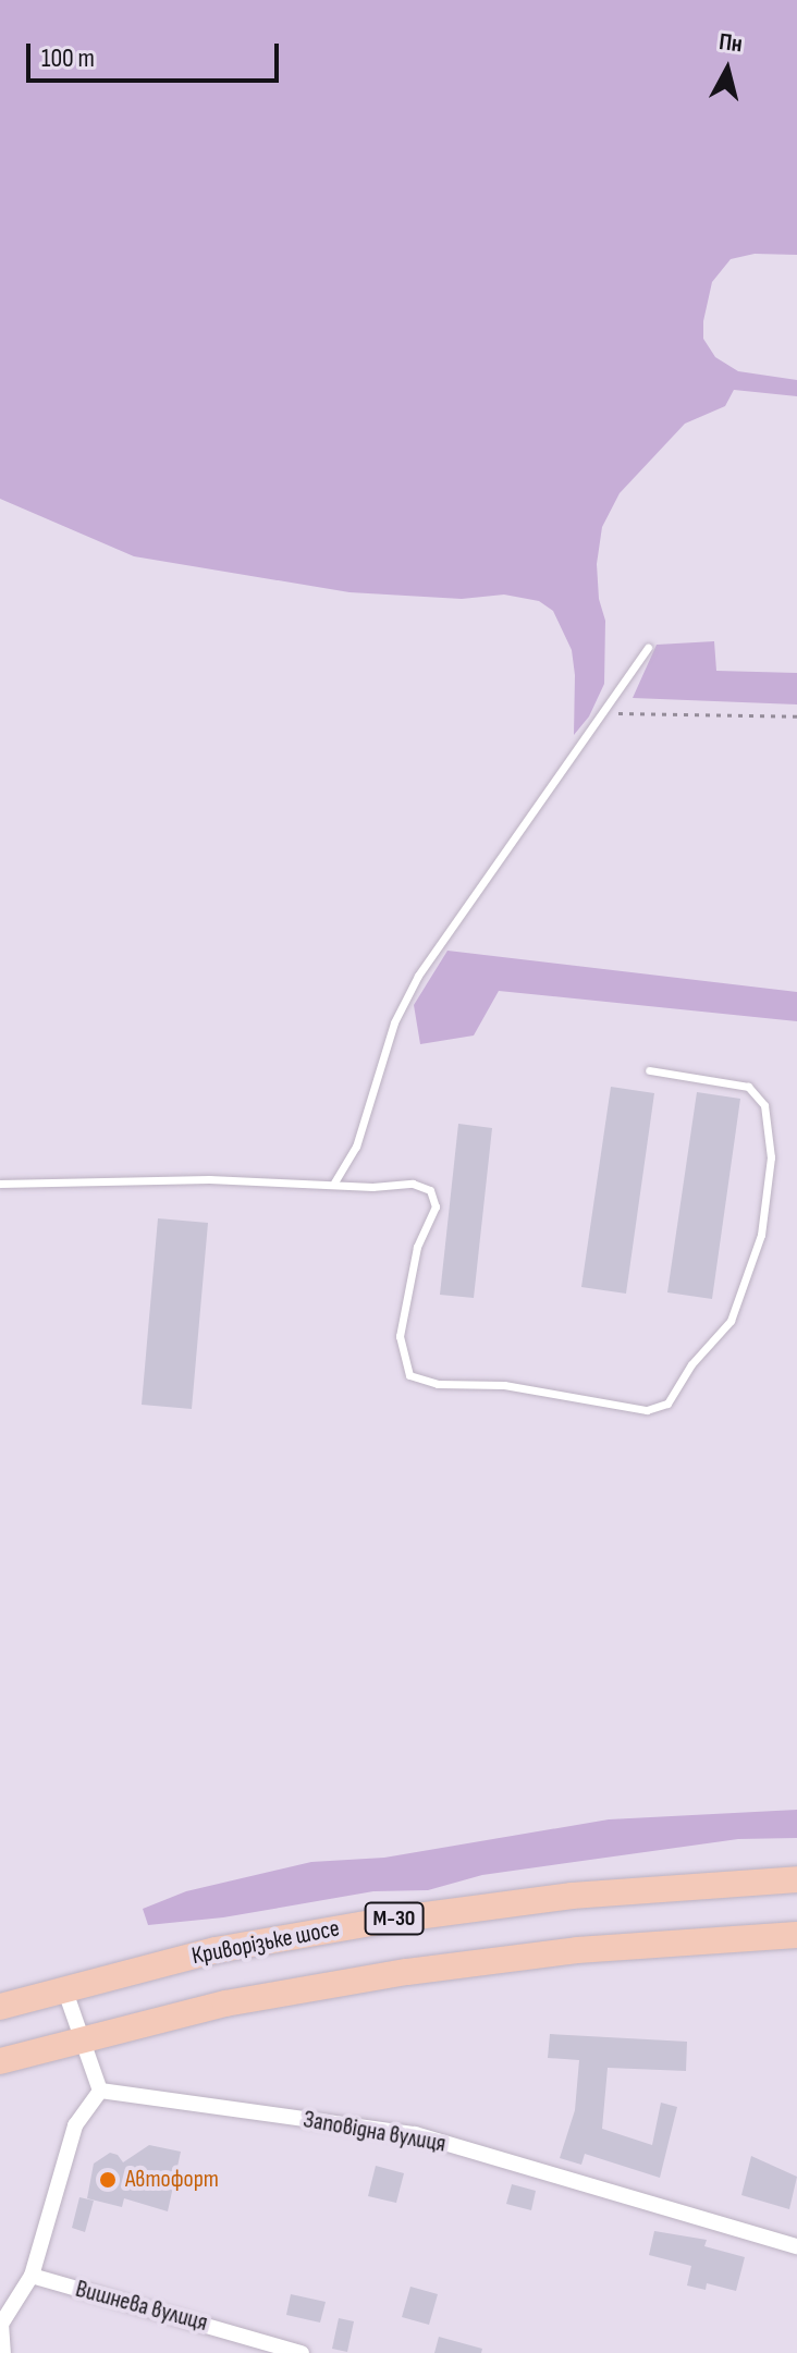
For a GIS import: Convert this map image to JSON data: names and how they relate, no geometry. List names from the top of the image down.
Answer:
{
  "streets": {
    "highway": ["М-30", "Криворізьке шосе"],
    "street": ["Заповідна вулиця", "Вишнева вулиця"]
  },
  "places": ["Автофорт"],
  "scale_bar": "100 m",
  "north": "top"
}
